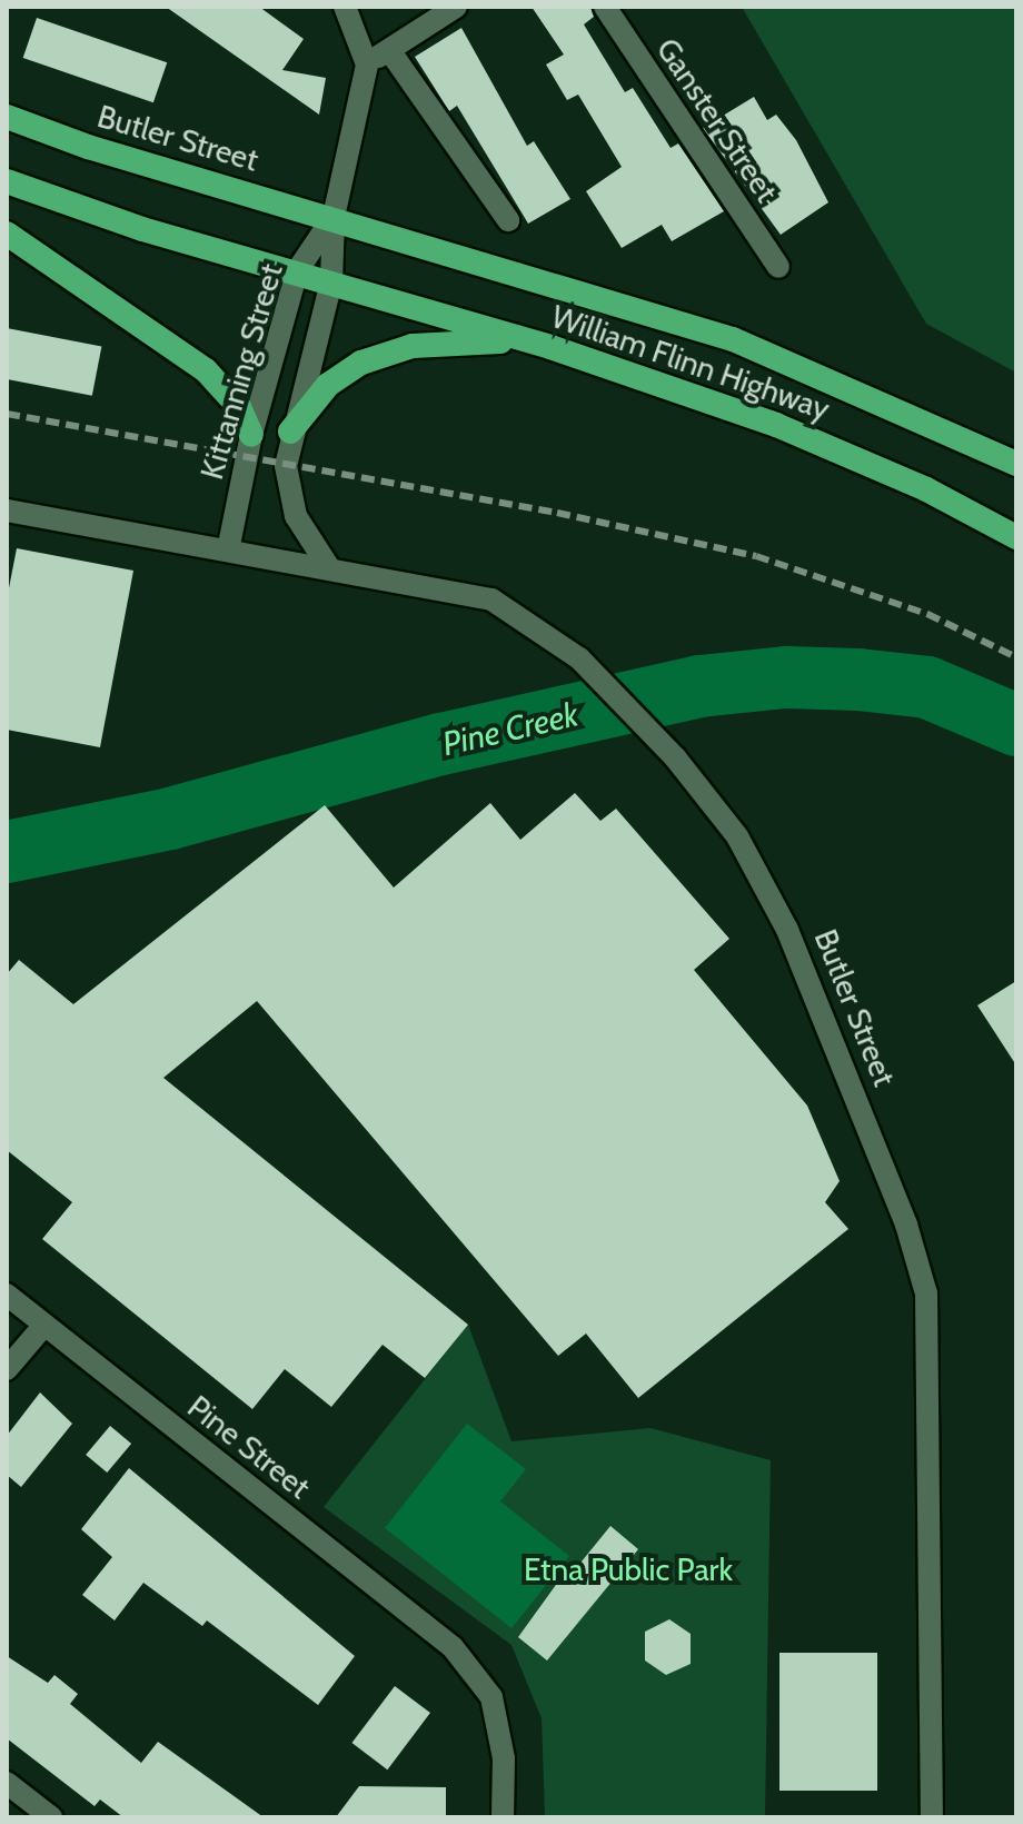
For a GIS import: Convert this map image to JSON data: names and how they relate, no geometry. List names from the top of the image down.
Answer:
{
  "streets": {
    "highway": ["Butler Street", "William Flinn Highway"],
    "street": ["Ganster Street", "Kittanning Street", "Pine Street"]
  },
  "crossings": [
    ["Butler Street", "William Flinn Highway"],
    ["Butler Street", "Kittanning Street"],
    ["William Flinn Highway", "Kittanning Street"]
  ],
  "water": ["Pine Creek"],
  "parks": ["Etna Public Park"]
}
